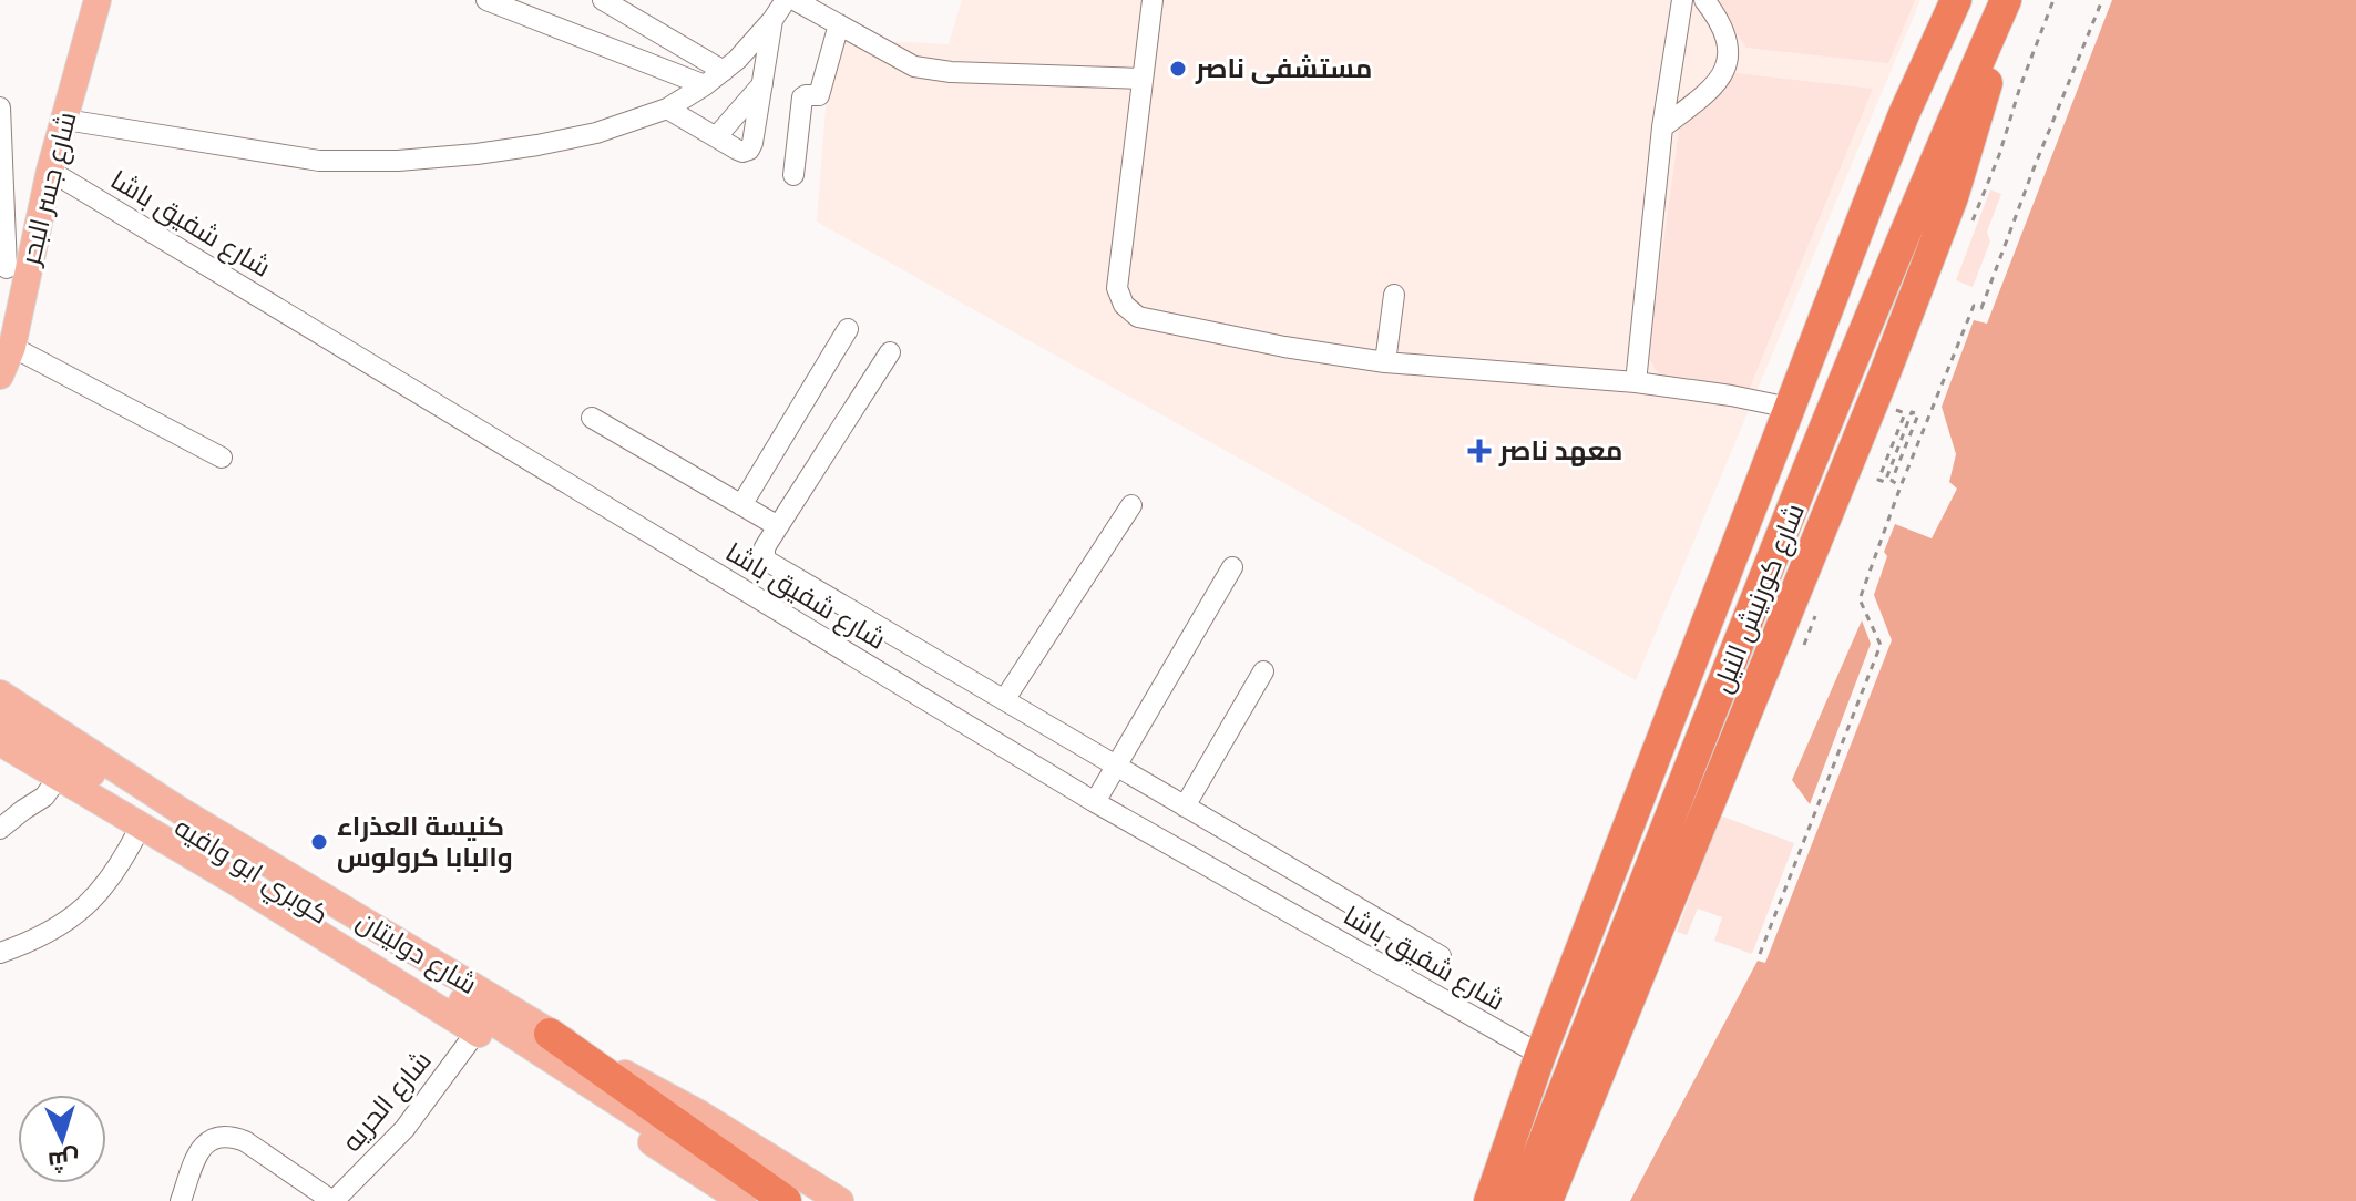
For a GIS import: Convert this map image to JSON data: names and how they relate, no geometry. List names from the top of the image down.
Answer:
{
  "streets": {
    "highway": ["شارع كورنيش النيل"],
    "main road": ["شارع جسر البحر", "كوبري ابو وافيه", "شارع دوليتان"],
    "street": ["شارع شفيق باشا", "شارع الحريه"]
  },
  "crossings": [
    ["شارع جسر البحر", "شارع شفيق باشا"],
    ["شارع شفيق باشا", "شارع كورنيش النيل"],
    ["كوبري ابو وافيه", "شارع دوليتان"],
    ["شارع دوليتان", "شارع الحريه"]
  ],
  "places": {
    "other": ["مستشفى ناصر", "كنيسة العذراء والبابا كرولوس"],
    "health": ["معهد ناصر"]
  },
  "north": "bottom"
}
